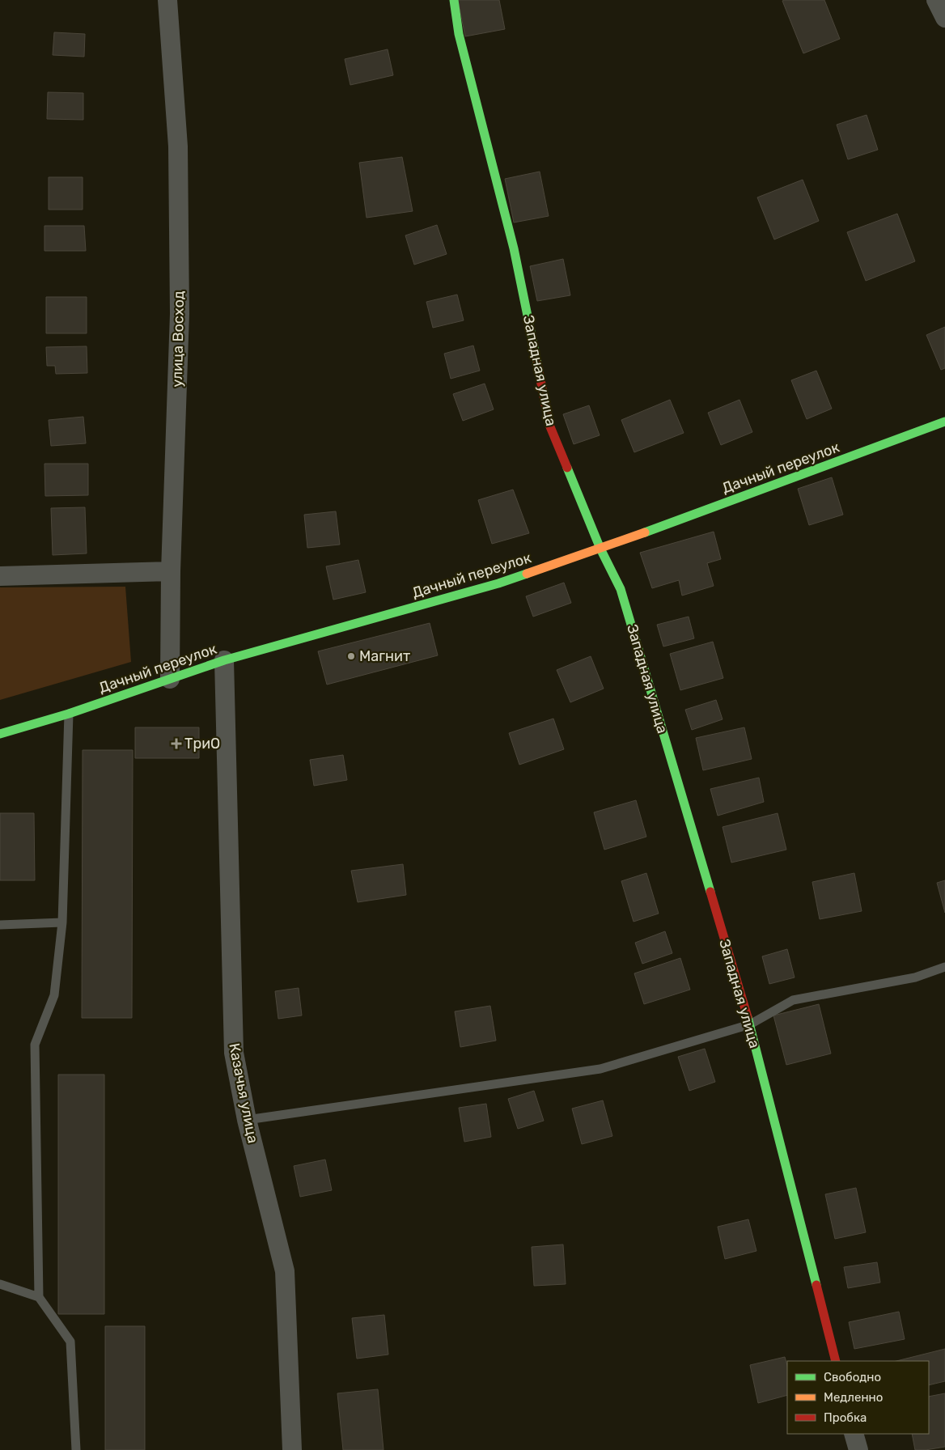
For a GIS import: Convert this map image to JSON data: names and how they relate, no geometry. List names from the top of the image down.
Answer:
{
  "streets": {
    "street": [
      "улица Восход",
      "Западная улица",
      "Дачный переулок",
      "Казачья улица"
    ]
  },
  "crossings": [
    ["улица Восход", "Дачный переулок"],
    ["Западная улица", "Дачный переулок"],
    ["Дачный переулок", "Казачья улица"]
  ],
  "places": {
    "other": ["Магнит"],
    "health": ["ТриО"]
  },
  "legend": ["Свободно", "Медленно", "Пробка"]
}
